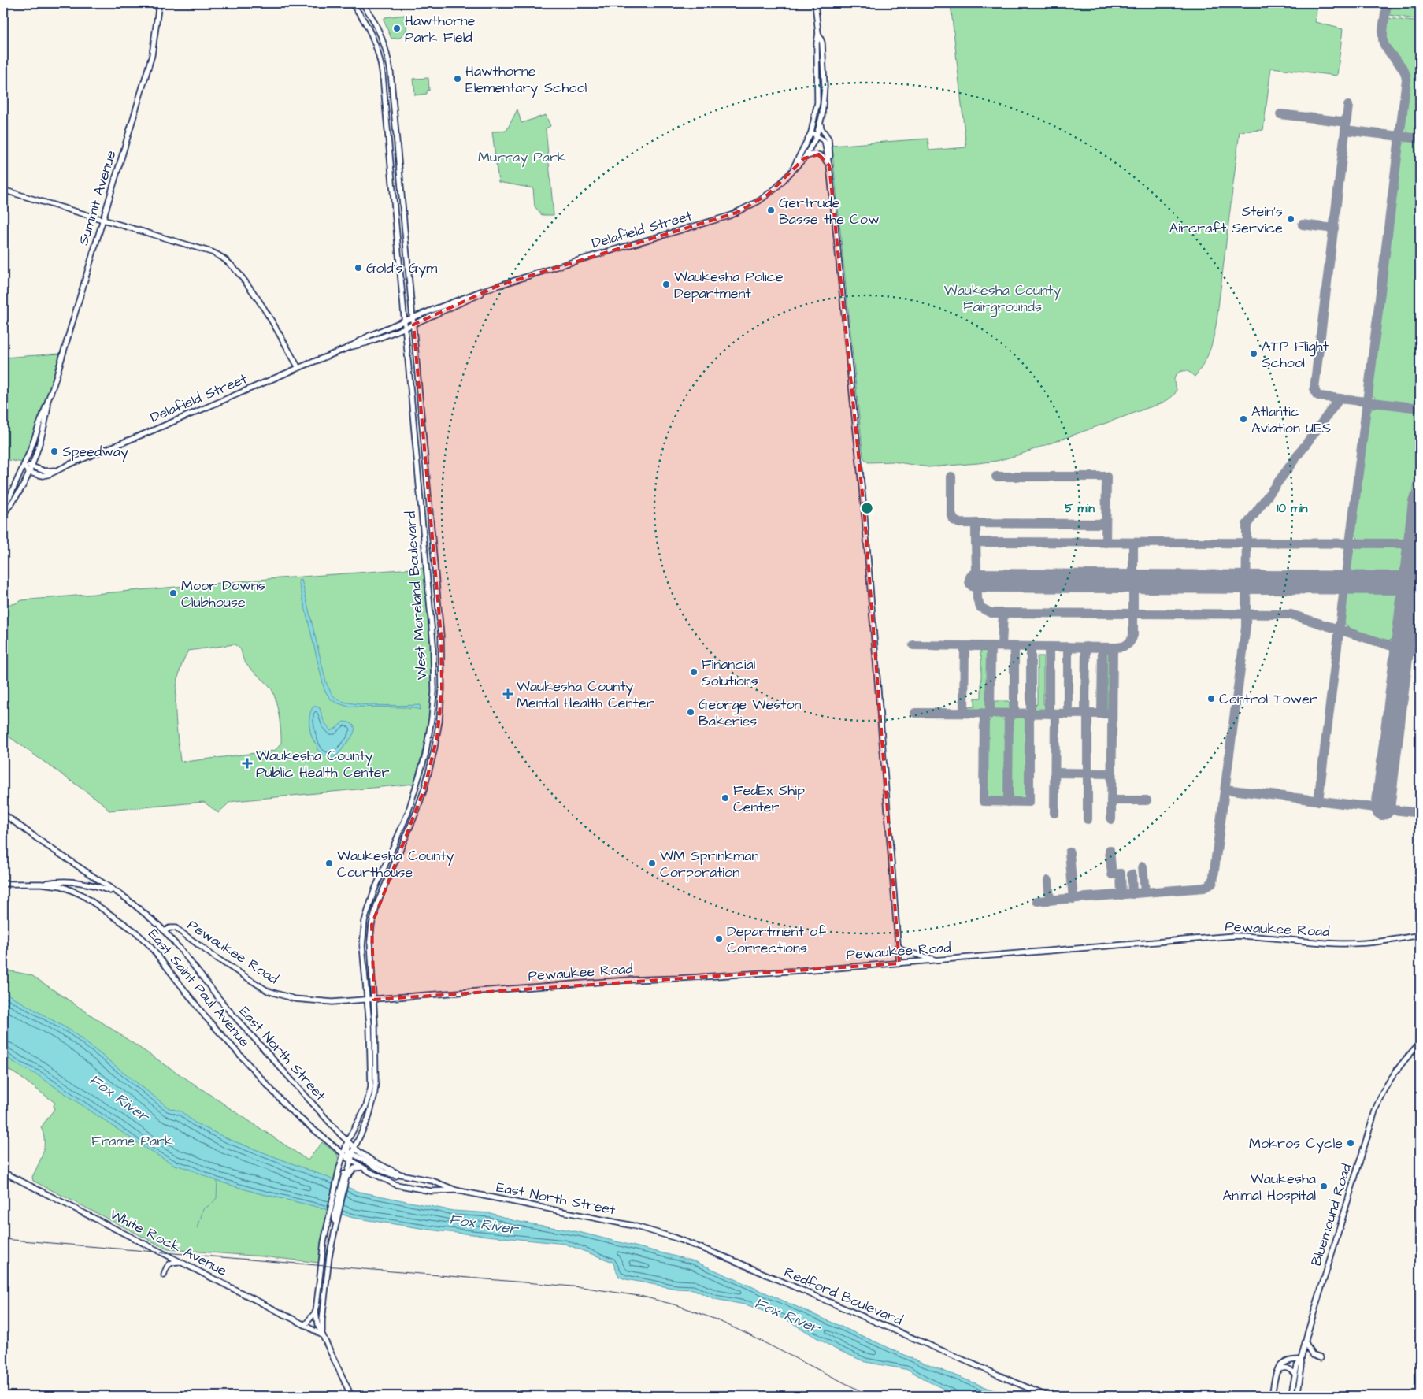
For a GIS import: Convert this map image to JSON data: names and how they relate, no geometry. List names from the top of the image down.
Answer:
{
  "streets": {
    "street": [
      "Summit Avenue",
      "Delafield Street",
      "West Moreland Boulevard",
      "Pewaukee Road",
      "East Saint Paul Avenue",
      "East North Street",
      "Bluemound Road",
      "White Rock Avenue",
      "Redford Boulevard"
    ]
  },
  "crossings": [
    ["Summit Avenue", "Delafield Street"],
    ["Delafield Street", "West Moreland Boulevard"],
    ["West Moreland Boulevard", "Pewaukee Road"],
    ["West Moreland Boulevard", "East Saint Paul Avenue"],
    ["West Moreland Boulevard", "East North Street"],
    ["West Moreland Boulevard", "White Rock Avenue"],
    ["Pewaukee Road", "East North Street"],
    ["East Saint Paul Avenue", "East North Street"],
    ["East North Street", "Redford Boulevard"]
  ],
  "water": ["Fox River"],
  "parks": ["Murray Park", "Waukesha County Fairgrounds", "Frame Park"],
  "places": {
    "other": [
      "Hawthorne Park Field",
      "Hawthorne Elementary School",
      "Gertrude Basse the Cow",
      "Stein's Aircraft Service",
      "Gold's Gym",
      "Waukesha Police Department",
      "ATP Flight School",
      "Atlantic Aviation UES",
      "Speedway",
      "Moor Downs Clubhouse",
      "Financial Solutions",
      "Control Tower",
      "George Weston Bakeries",
      "FedEx Ship Center",
      "Waukesha County Courthouse",
      "WM Sprinkman Corporation",
      "Department of Corrections",
      "Mokros Cycle",
      "Waukesha Animal Hospital"
    ],
    "health": ["Waukesha County Mental Health Center", "Waukesha County Public Health Center"]
  },
  "rings": ["5 min", "10 min"]
}
